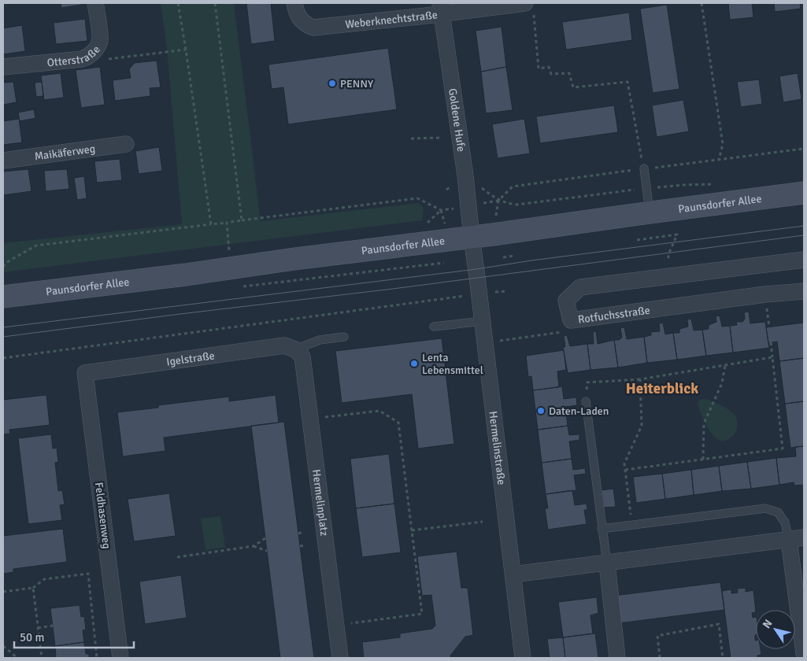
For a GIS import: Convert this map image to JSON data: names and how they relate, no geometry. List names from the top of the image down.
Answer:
{
  "streets": {
    "main road": ["Paunsdorfer Allee"],
    "street": [
      "Weberknechtstraße",
      "Otterstraße",
      "Goldene Hufe",
      "Maikäferweg",
      "Rotfuchsstraße",
      "Igelstraße",
      "Hermelinstraße",
      "Hermelinplatz",
      "Feldhasenweg"
    ]
  },
  "crossings": [
    ["Weberknechtstraße", "Goldene Hufe"],
    ["Goldene Hufe", "Paunsdorfer Allee"],
    ["Goldene Hufe", "Hermelinstraße"],
    ["Paunsdorfer Allee", "Hermelinstraße"],
    ["Igelstraße", "Hermelinplatz"],
    ["Igelstraße", "Feldhasenweg"]
  ],
  "districts": ["Heiterblick"],
  "places": ["PENNY", "Lenta Lebensmittel", "Daten-Laden"],
  "scale_bar": "50 m",
  "north": "top left"
}
